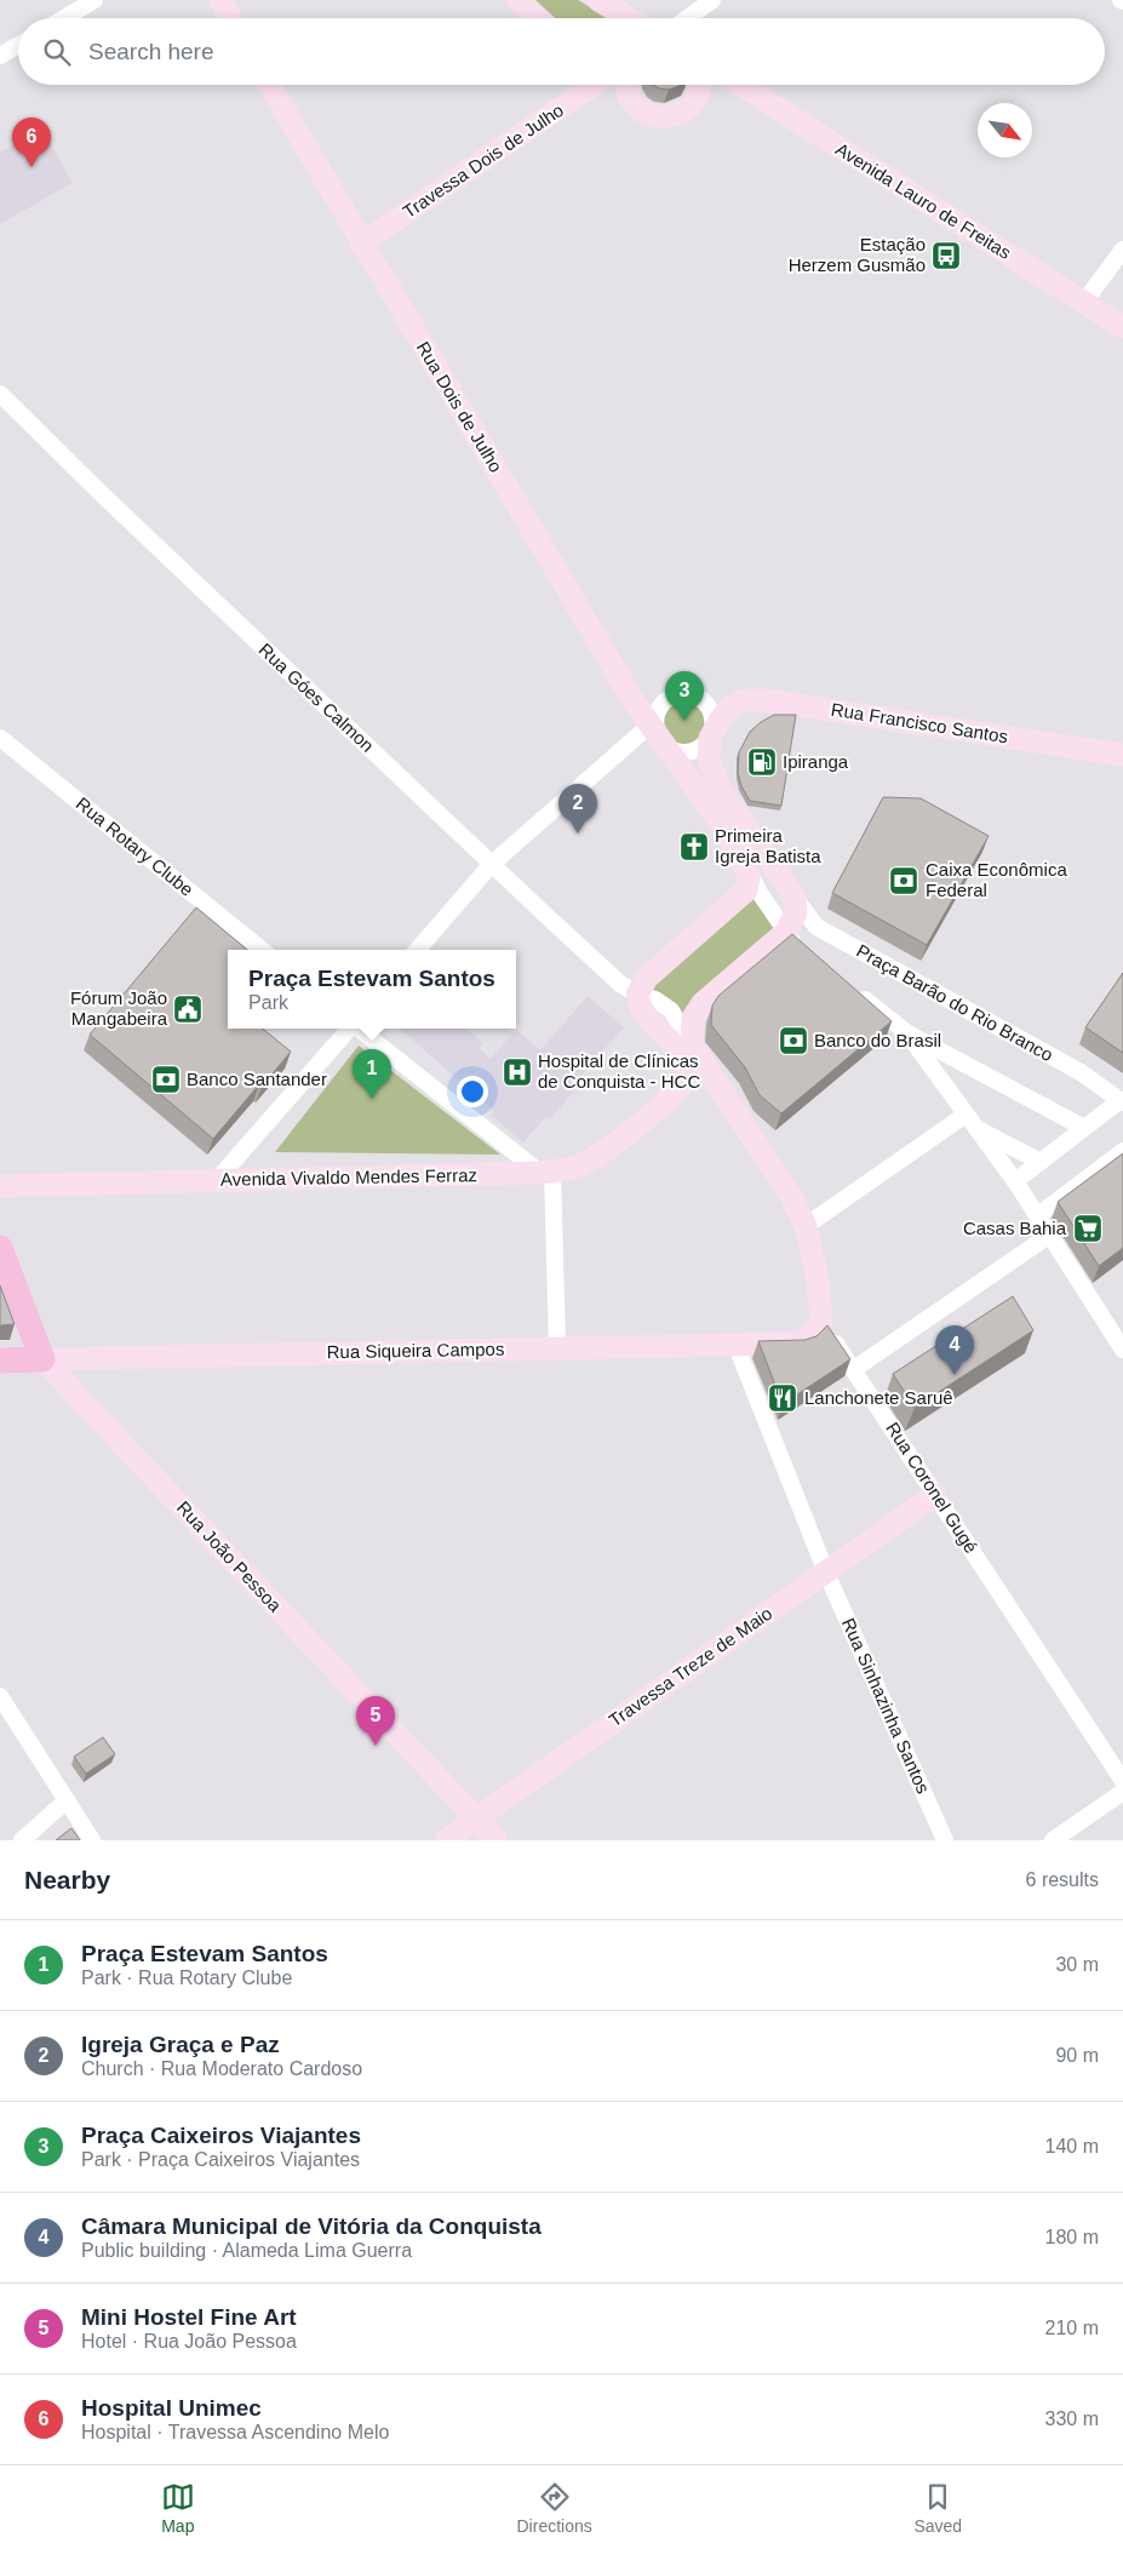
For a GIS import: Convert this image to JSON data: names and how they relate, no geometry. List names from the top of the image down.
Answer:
{
  "streets": {
    "main road": ["Rua Siqueira Campos", "Rua João Pessoa"],
    "street": [
      "Travessa Dois de Julho",
      "Avenida Lauro de Freitas",
      "Rua Dois de Julho",
      "Rua Góes Calmon",
      "Rua Francisco Santos",
      "Rua Rotary Clube",
      "Praça Barão do Rio Branco",
      "Avenida Vivaldo Mendes Ferraz",
      "Rua Coronel Gugé",
      "Travessa Treze de Maio",
      "Rua Sinhazinha Santos"
    ]
  },
  "crossings": [
    ["Travessa Dois de Julho", "Rua Dois de Julho"],
    ["Rua Dois de Julho", "Rua Francisco Santos"],
    ["Rua Góes Calmon", "Rua Coronel Gugé"],
    ["Rua Siqueira Campos", "Rua Coronel Gugé"],
    ["Rua Siqueira Campos", "Rua João Pessoa"],
    ["Rua Siqueira Campos", "Rua Sinhazinha Santos"],
    ["Rua Coronel Gugé", "Travessa Treze de Maio"],
    ["Rua João Pessoa", "Travessa Treze de Maio"],
    ["Travessa Treze de Maio", "Rua Sinhazinha Santos"]
  ],
  "places": {
    "bus stop": ["Estação Herzem Gusmão"],
    "fuel station": ["Ipiranga"],
    "church": ["Primeira Igreja Batista"],
    "bank": ["Caixa Econômica Federal", "Banco do Brasil", "Banco Santander"],
    "public building": ["Fórum João Mangabeira"],
    "hospital": ["Hospital de Clínicas de Conquista - HCC"],
    "supermarket": ["Casas Bahia"],
    "restaurant": ["Lanchonete Saruê"]
  },
  "north": "bottom right",
  "page": {
    "search": "Search here",
    "pins": [
      "6",
      "3",
      "2",
      "1",
      "4",
      "5"
    ],
    "popup": ["Praça Estevam Santos", "Park"],
    "heading": ["Nearby", "6 results"],
    "list": [
      {
        "mark": "1",
        "name": "Praça Estevam Santos",
        "note": "Park · Rua Rotary Clube",
        "value": "30 m"
      },
      {
        "mark": "2",
        "name": "Igreja Graça e Paz",
        "note": "Church · Rua Moderato Cardoso",
        "value": "90 m"
      },
      {
        "mark": "3",
        "name": "Praça Caixeiros Viajantes",
        "note": "Park · Praça Caixeiros Viajantes",
        "value": "140 m"
      },
      {
        "mark": "4",
        "name": "Câmara Municipal de Vitória da Conquista",
        "note": "Public building · Alameda Lima Guerra",
        "value": "180 m"
      },
      {
        "mark": "5",
        "name": "Mini Hostel Fine Art",
        "note": "Hotel · Rua João Pessoa",
        "value": "210 m"
      },
      {
        "mark": "6",
        "name": "Hospital Unimec",
        "note": "Hospital · Travessa Ascendino Melo",
        "value": "330 m"
      }
    ],
    "nav": ["Map", "Directions", "Saved"]
  }
}
